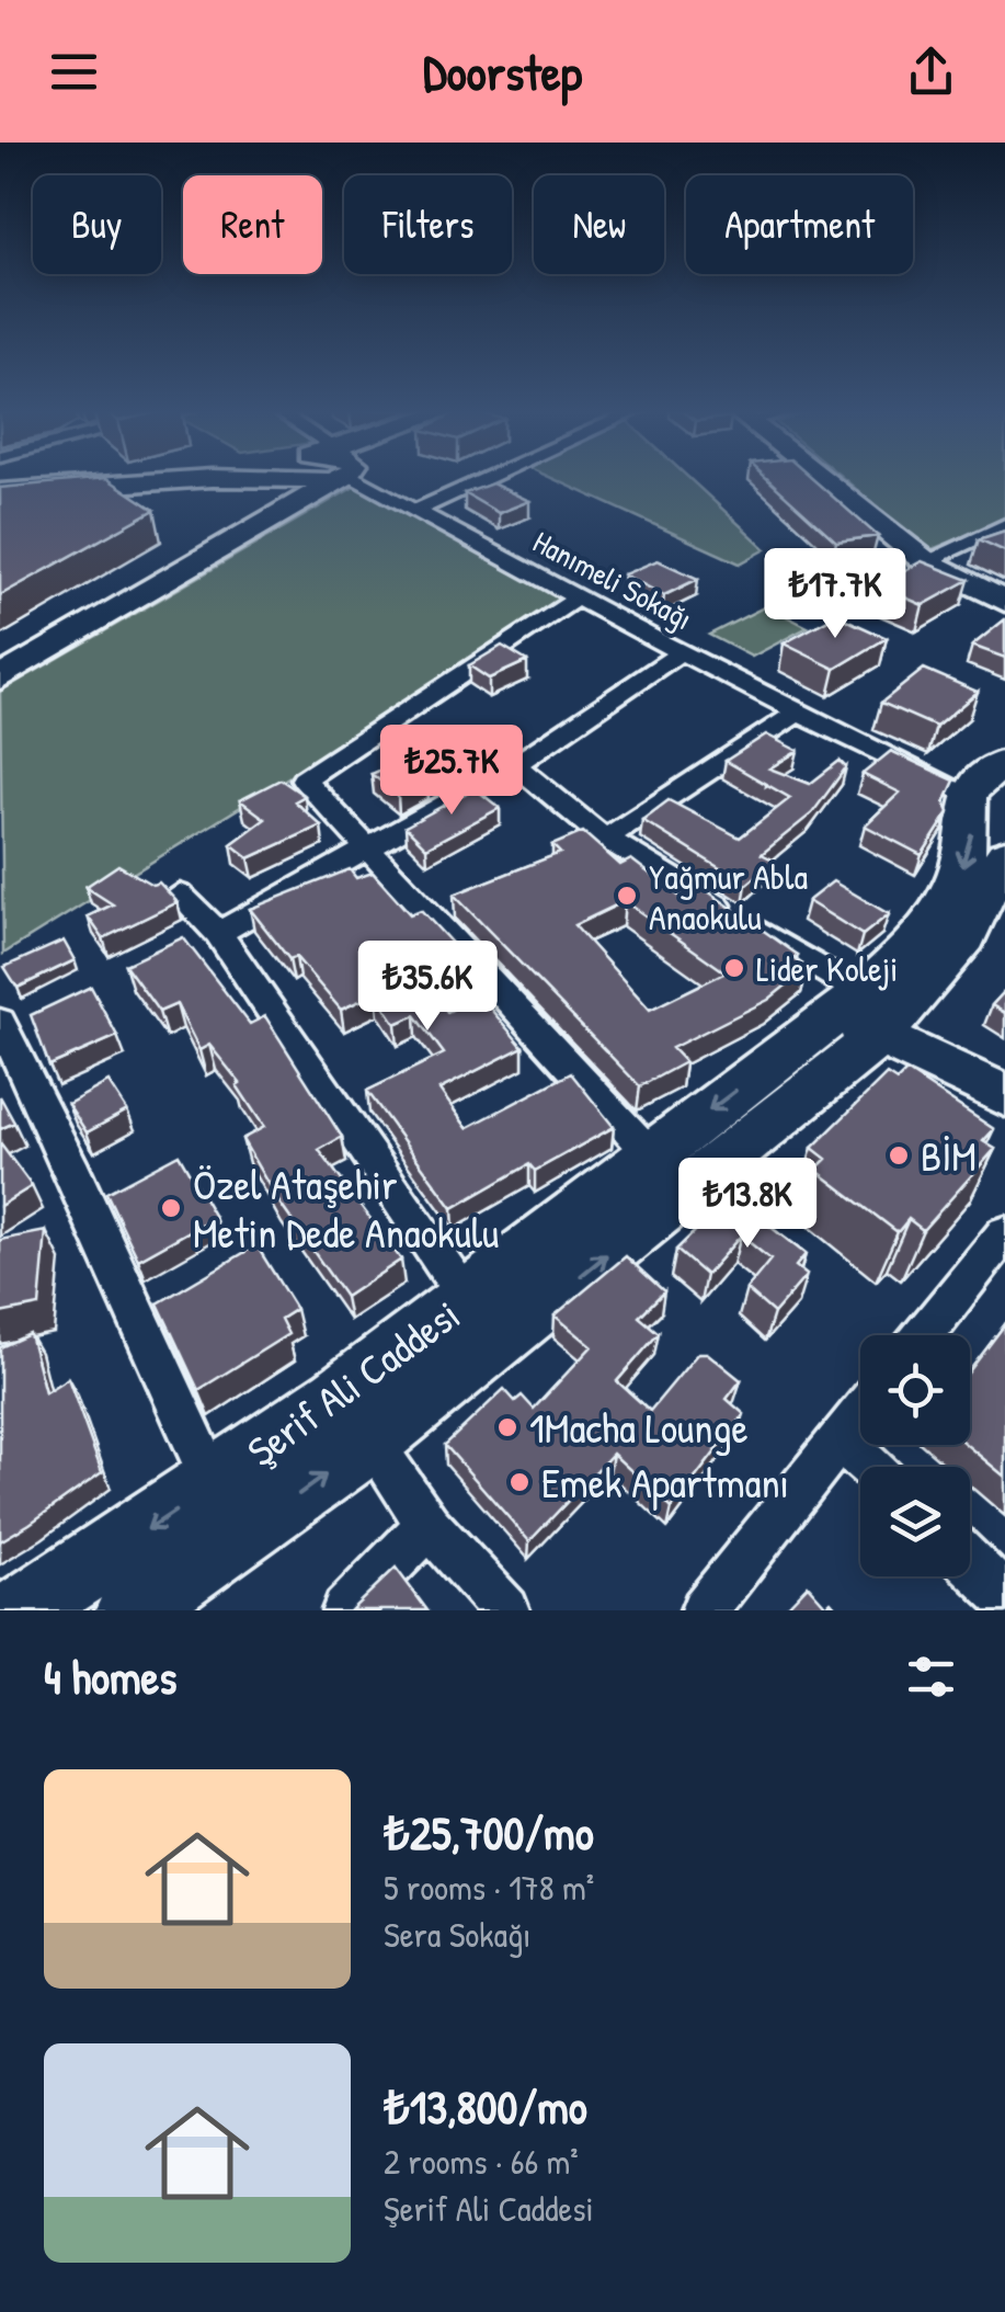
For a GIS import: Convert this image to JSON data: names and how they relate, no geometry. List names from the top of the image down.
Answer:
{
  "streets": {
    "street": ["Hanımeli Sokağı", "Şerif Ali Caddesi"]
  },
  "crossings": [
    ["Hanımeli Sokağı", "Şerif Ali Caddesi"]
  ],
  "places": [
    "Yağmur Abla Anaokulu",
    "Lider Koleji",
    "BİM",
    "Özel Ataşehir Metin Dede Anaokulu",
    "1Macha Lounge",
    "Emek Apartmanı"
  ],
  "page": {
    "header": "Doorstep",
    "chip": [
      "Buy",
      "Rent",
      "Filters",
      "New",
      "Apartment"
    ],
    "price": [
      "₺17.7K",
      "₺25.7K",
      "₺35.6K",
      "₺13.8K"
    ],
    "heading": "4 homes",
    "list": [
      {
        "name": "₺25,700/mo",
        "note": "5 rooms · 178 m² · Sera Sokağı"
      },
      {
        "name": "₺13,800/mo",
        "note": "2 rooms · 66 m² · Şerif Ali Caddesi"
      }
    ]
  }
}
